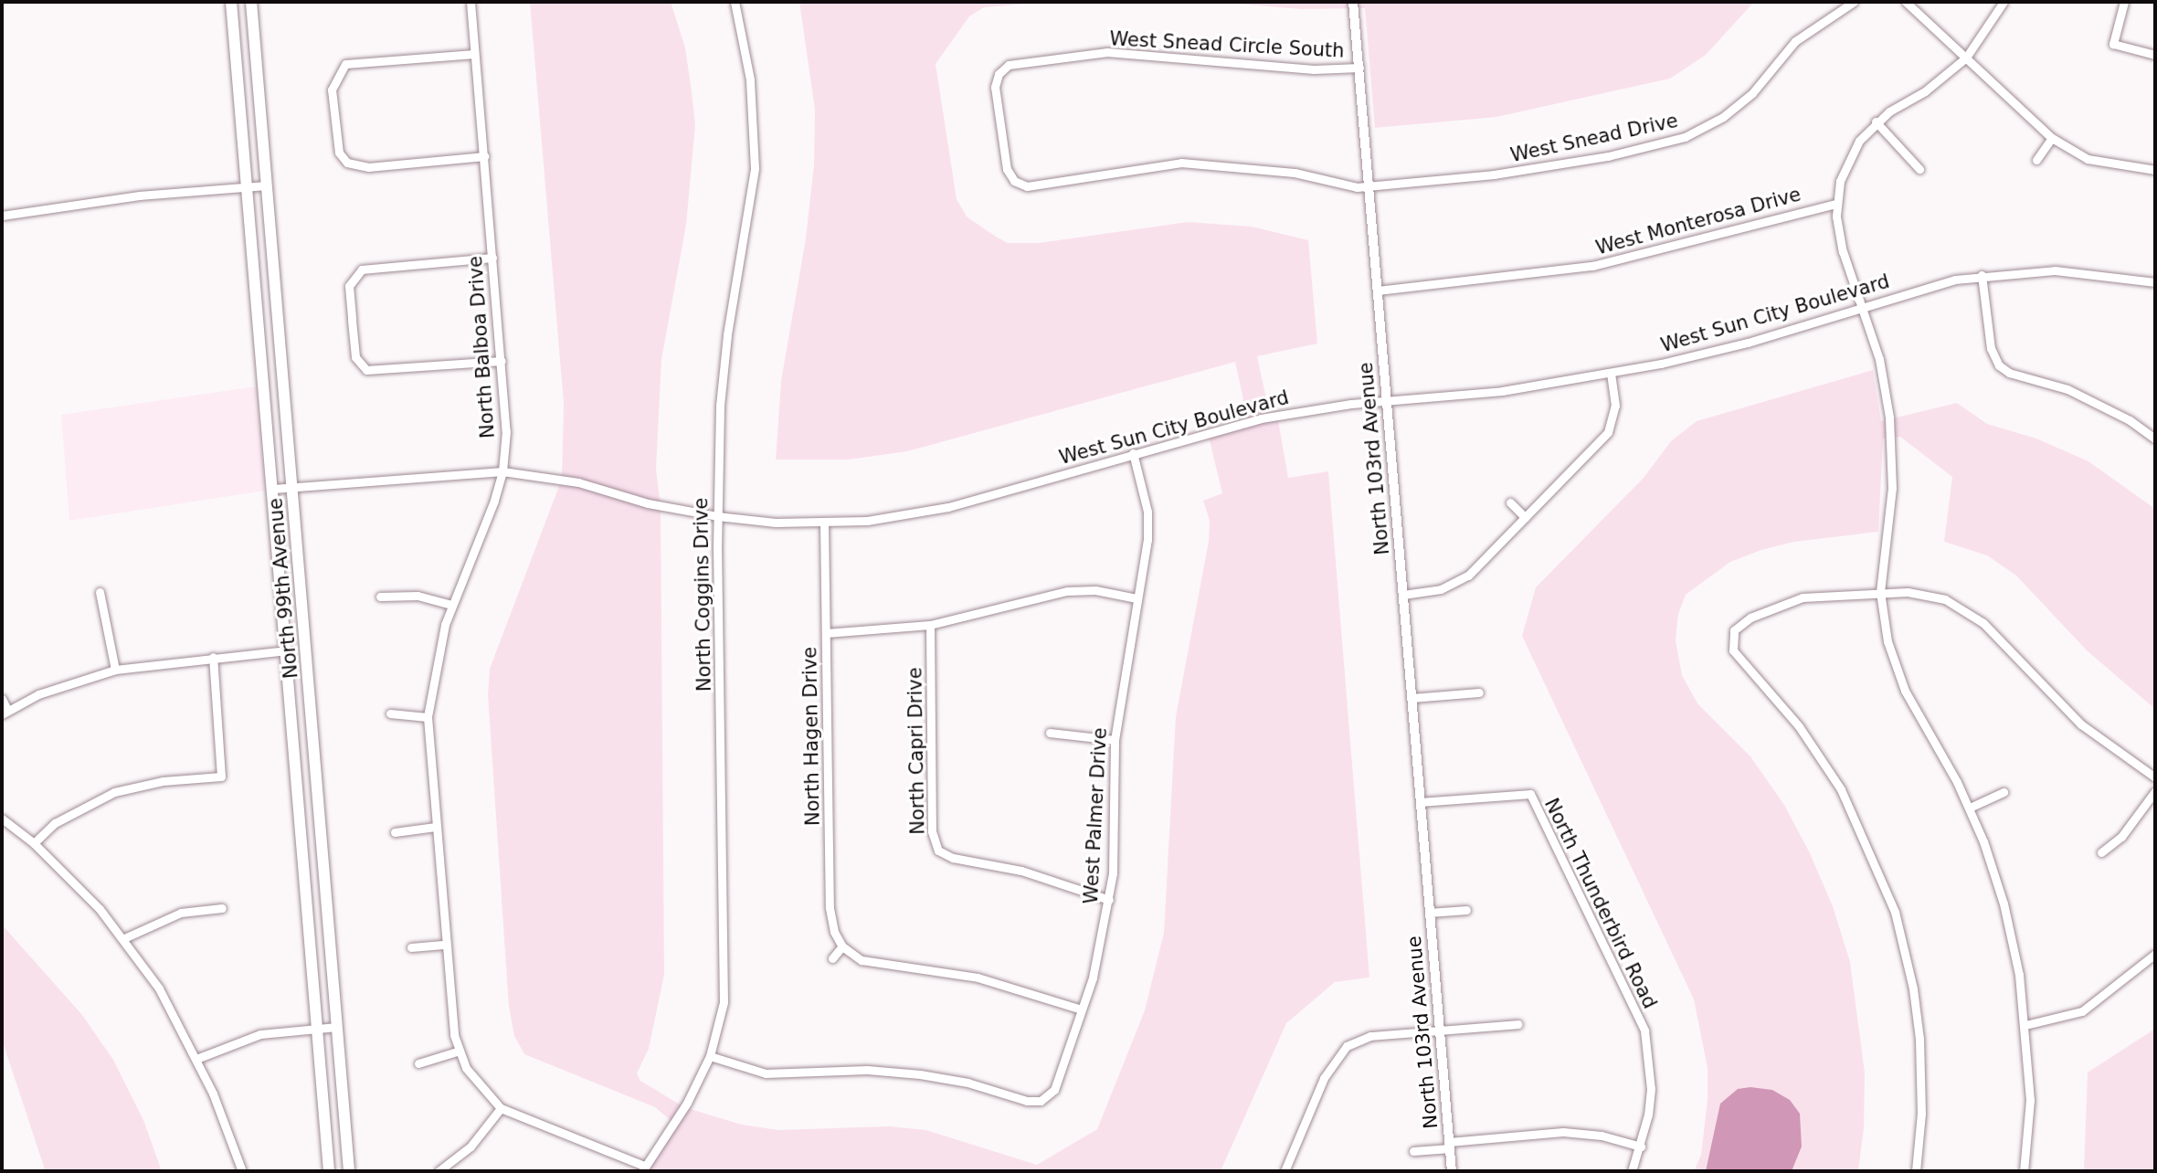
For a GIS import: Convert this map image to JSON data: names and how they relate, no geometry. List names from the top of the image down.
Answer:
{
  "streets": {
    "main road": ["North 99th Avenue"],
    "street": [
      "West Snead Circle South",
      "West Snead Drive",
      "West Monterosa Drive",
      "West Sun City Boulevard",
      "North Balboa Drive",
      "North 103rd Avenue",
      "North Coggins Drive",
      "North Hagen Drive",
      "North Capri Drive",
      "West Palmer Drive",
      "North Thunderbird Road"
    ]
  },
  "crossings": [
    ["West Snead Circle South", "West Snead Drive"],
    ["West Snead Circle South", "North 103rd Avenue"],
    ["West Snead Drive", "North 103rd Avenue"],
    ["West Monterosa Drive", "North 103rd Avenue"],
    ["West Sun City Boulevard", "North Balboa Drive"],
    ["West Sun City Boulevard", "North 103rd Avenue"],
    ["West Sun City Boulevard", "North 99th Avenue"],
    ["West Sun City Boulevard", "North Coggins Drive"],
    ["West Sun City Boulevard", "North Hagen Drive"],
    ["West Sun City Boulevard", "West Palmer Drive"],
    ["North Balboa Drive", "North Coggins Drive"],
    ["North 103rd Avenue", "North Thunderbird Road"],
    ["North Coggins Drive", "West Palmer Drive"],
    ["North Capri Drive", "West Palmer Drive"]
  ]
}
